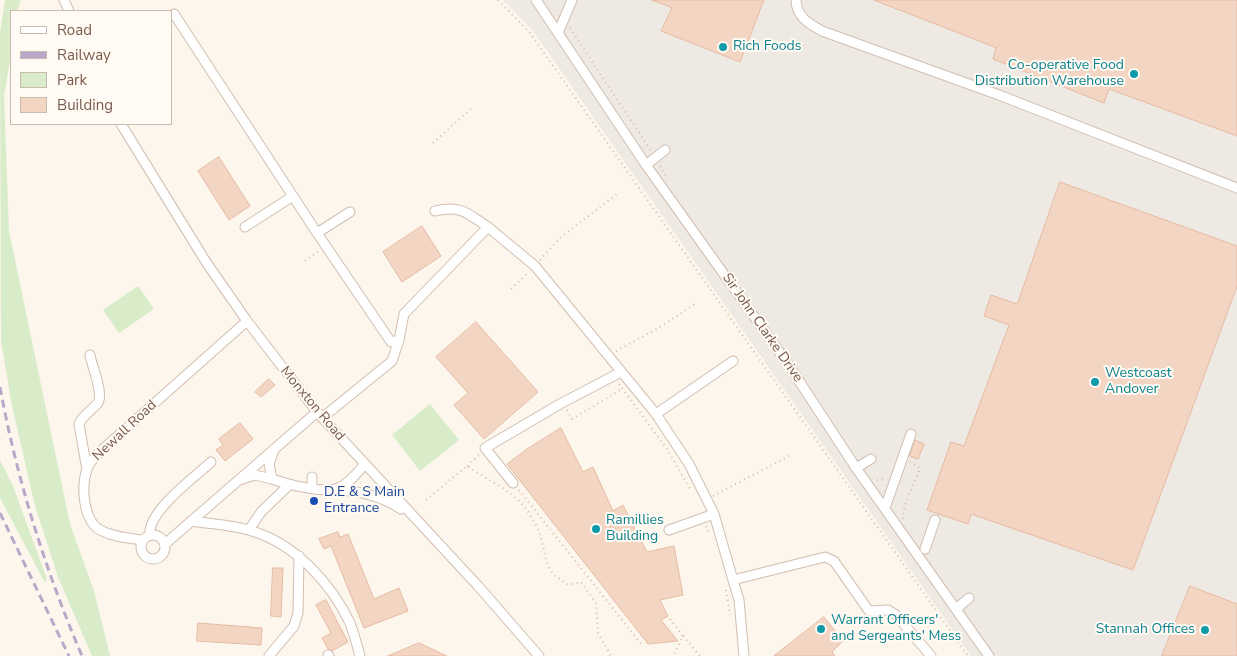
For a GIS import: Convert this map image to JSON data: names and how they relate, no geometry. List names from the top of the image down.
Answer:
{
  "streets": {
    "street": ["Sir John Clarke Drive", "Monxton Road", "Newall Road"]
  },
  "crossings": [
    ["Monxton Road", "Newall Road"]
  ],
  "places": [
    "Rich Foods",
    "Co-operative Food Distribution Warehouse",
    "Westcoast Andover",
    "D.E & S Main Entrance",
    "Ramillies Building",
    "Warrant Officers' and Sergeants' Mess",
    "Stannah Offices"
  ],
  "legend": [
    "Road",
    "Railway",
    "Park",
    "Building"
  ]
}
